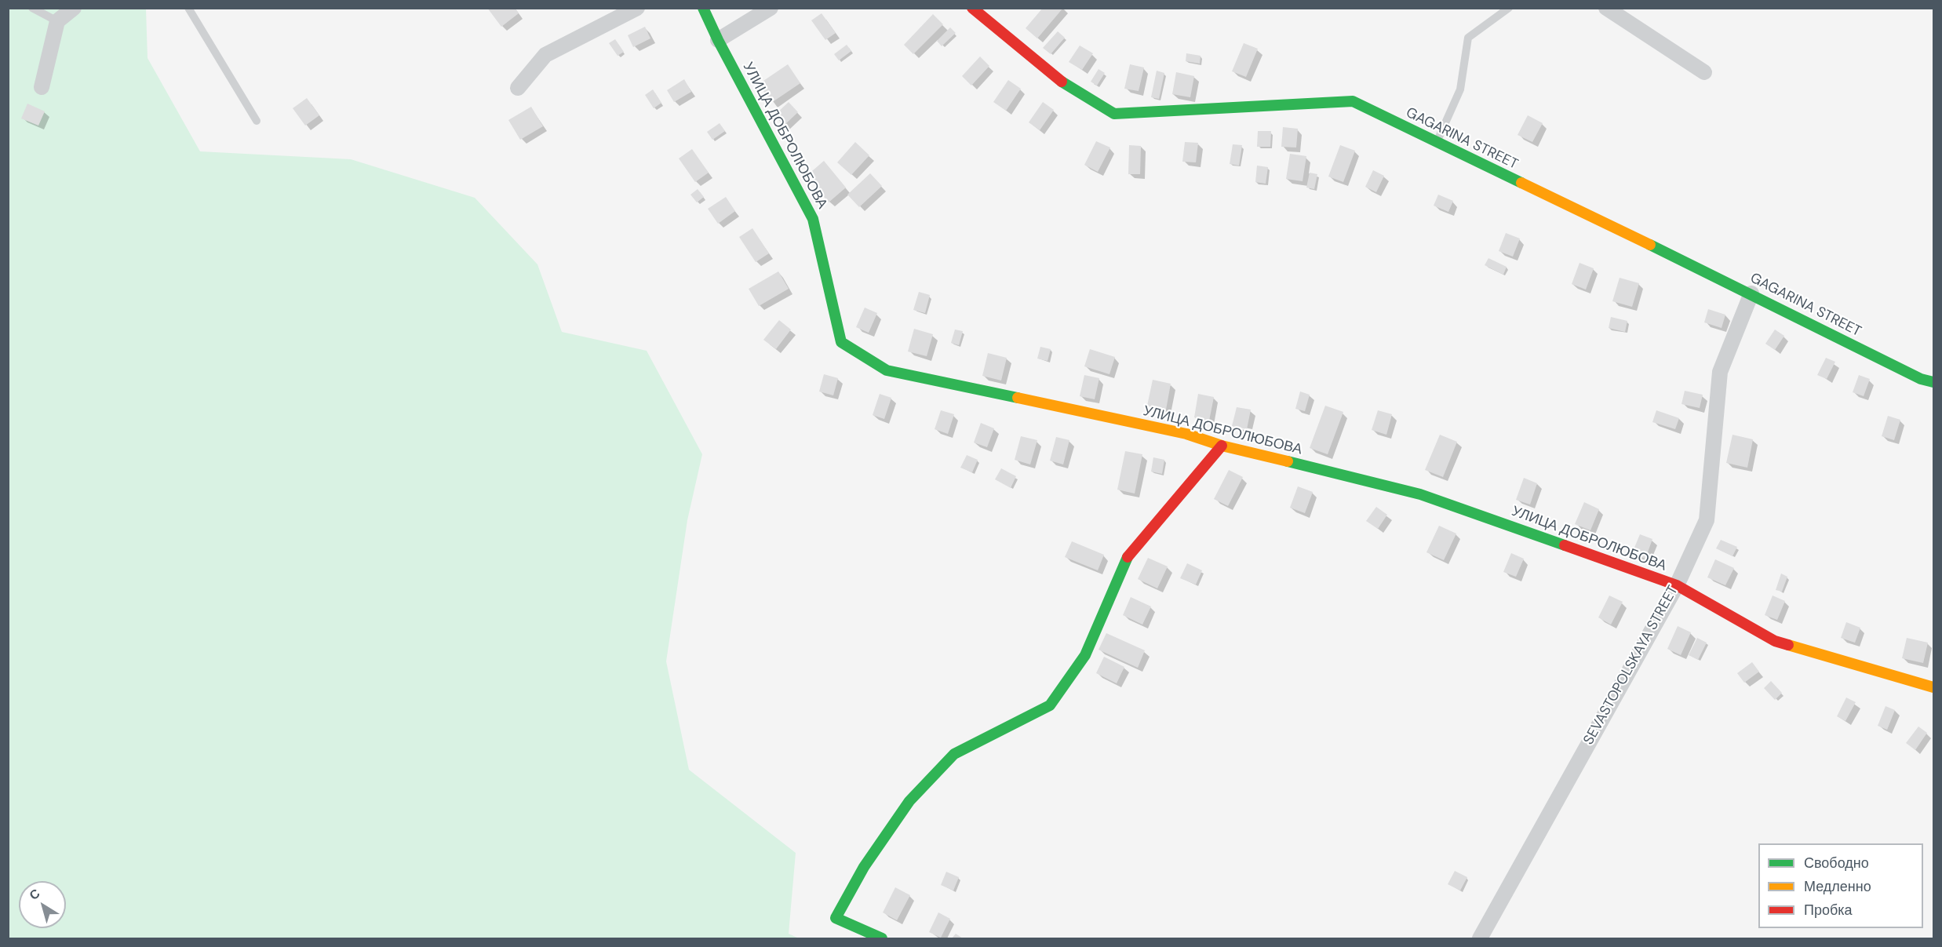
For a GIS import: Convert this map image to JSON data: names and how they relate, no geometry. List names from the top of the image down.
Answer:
{
  "streets": {
    "street": ["УЛИЦА ДОБРОЛЮБОВА", "GAGARINA STREET", "SEVASTOPOLSKAYA STREET"]
  },
  "crossings": [
    ["УЛИЦА ДОБРОЛЮБОВА", "SEVASTOPOLSKAYA STREET"],
    ["GAGARINA STREET", "SEVASTOPOLSKAYA STREET"]
  ],
  "legend": ["Свободно", "Медленно", "Пробка"],
  "north": "top left"
}
